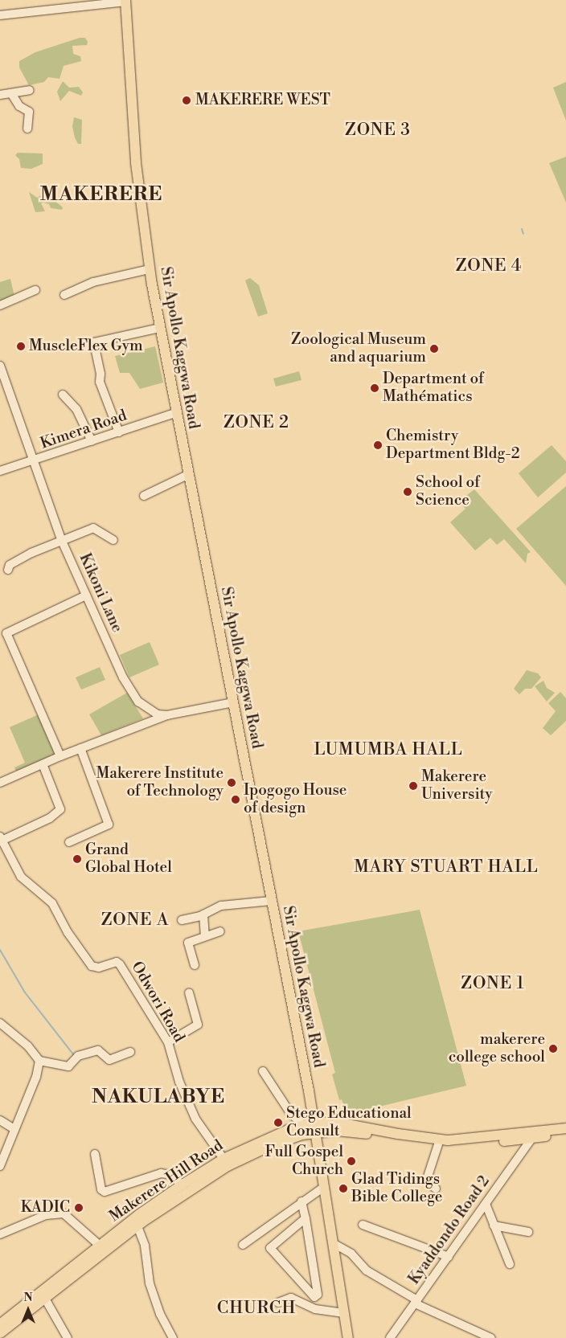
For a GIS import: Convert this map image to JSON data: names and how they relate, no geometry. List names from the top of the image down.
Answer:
{
  "streets": {
    "main road": ["Sir Apollo Kaggwa Road", "Makerere Hill Road"],
    "street": [
      "Kimera Road",
      "Kikoni Lane",
      "Odwori Road",
      "Kyaddondo Road 2"
    ]
  },
  "crossings": [
    ["Sir Apollo Kaggwa Road", "Kimera Road"],
    ["Sir Apollo Kaggwa Road", "Makerere Hill Road"],
    ["Kimera Road", "Kikoni Lane"],
    ["Odwori Road", "Makerere Hill Road"],
    ["Makerere Hill Road", "Kyaddondo Road 2"]
  ],
  "districts": [
    "ZONE 3",
    "MAKERERE",
    "ZONE 4",
    "ZONE 2",
    "LUMUMBA HALL",
    "MARY STUART HALL",
    "ZONE A",
    "ZONE 1",
    "NAKULABYE",
    "CHURCH"
  ],
  "places": [
    "MAKERERE WEST",
    "MuscleFlex Gym",
    "Zoological Museum and aquarium",
    "Department of Mathématics",
    "Chemistry Department Bldg-2",
    "School of Science",
    "Makerere Institute of Technology",
    "Makerere University",
    "Ipogogo House of design",
    "Grand Global Hotel",
    "makerere college school",
    "Stego Educational Consult",
    "Full Gospel Church",
    "Glad Tidings Bible College",
    "KADIC"
  ],
  "north": "top"
}
